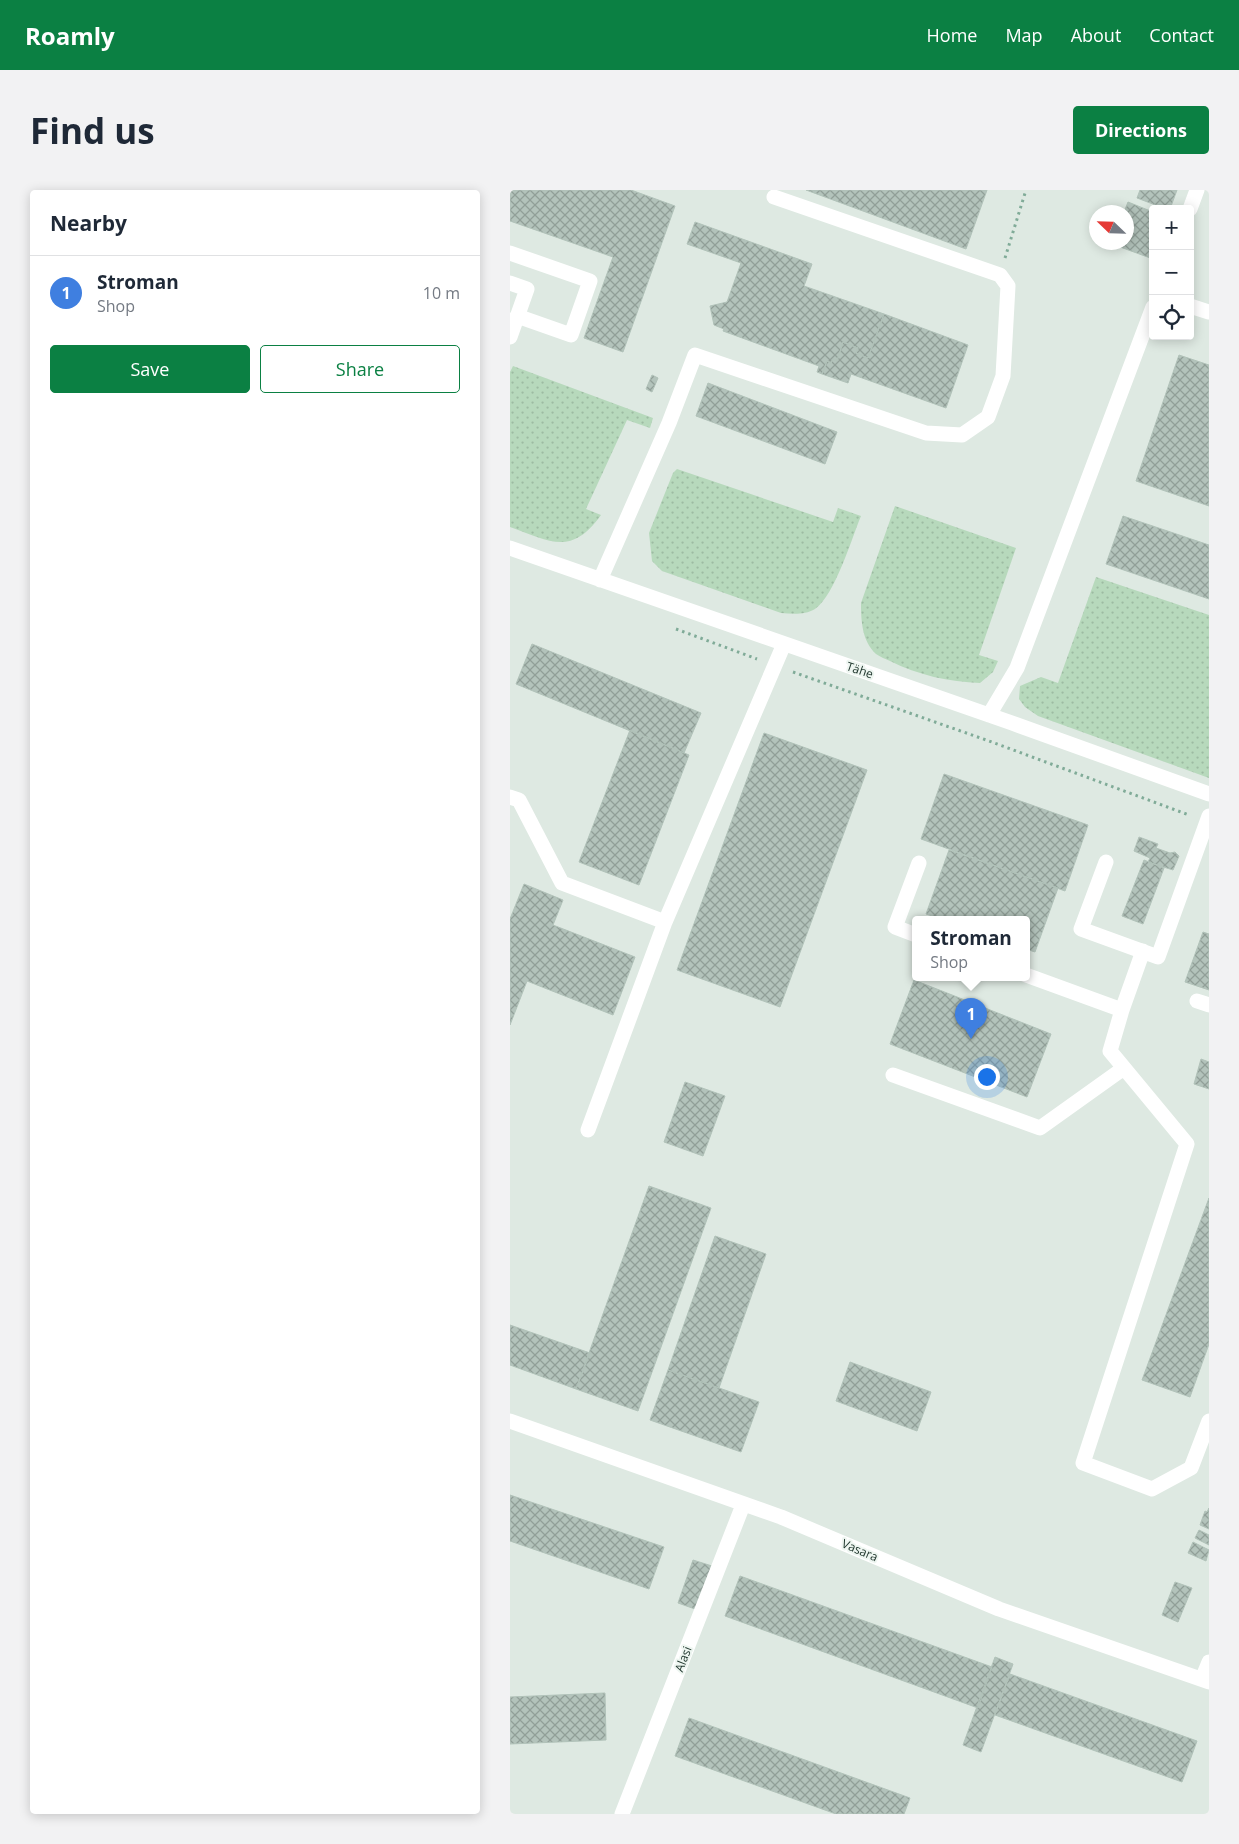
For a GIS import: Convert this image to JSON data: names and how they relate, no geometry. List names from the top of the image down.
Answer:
{
  "streets": {
    "street": ["Tähe", "Vasara", "Alasi"]
  },
  "crossings": [
    ["Vasara", "Alasi"]
  ],
  "north": "top left",
  "page": {
    "header": "Roamly",
    "nav": [
      "Home",
      "Map",
      "About",
      "Contact"
    ],
    "buttons": [
      "Directions",
      ["Save", "Share"]
    ],
    "title": "Find us",
    "heading": "Nearby",
    "map_buttons": ["+", "−"],
    "list": [
      {
        "mark": "1",
        "name": "Stroman",
        "note": "Shop",
        "value": "10 m"
      }
    ],
    "popup": ["Stroman", "Shop"],
    "pins": "1"
  }
}
